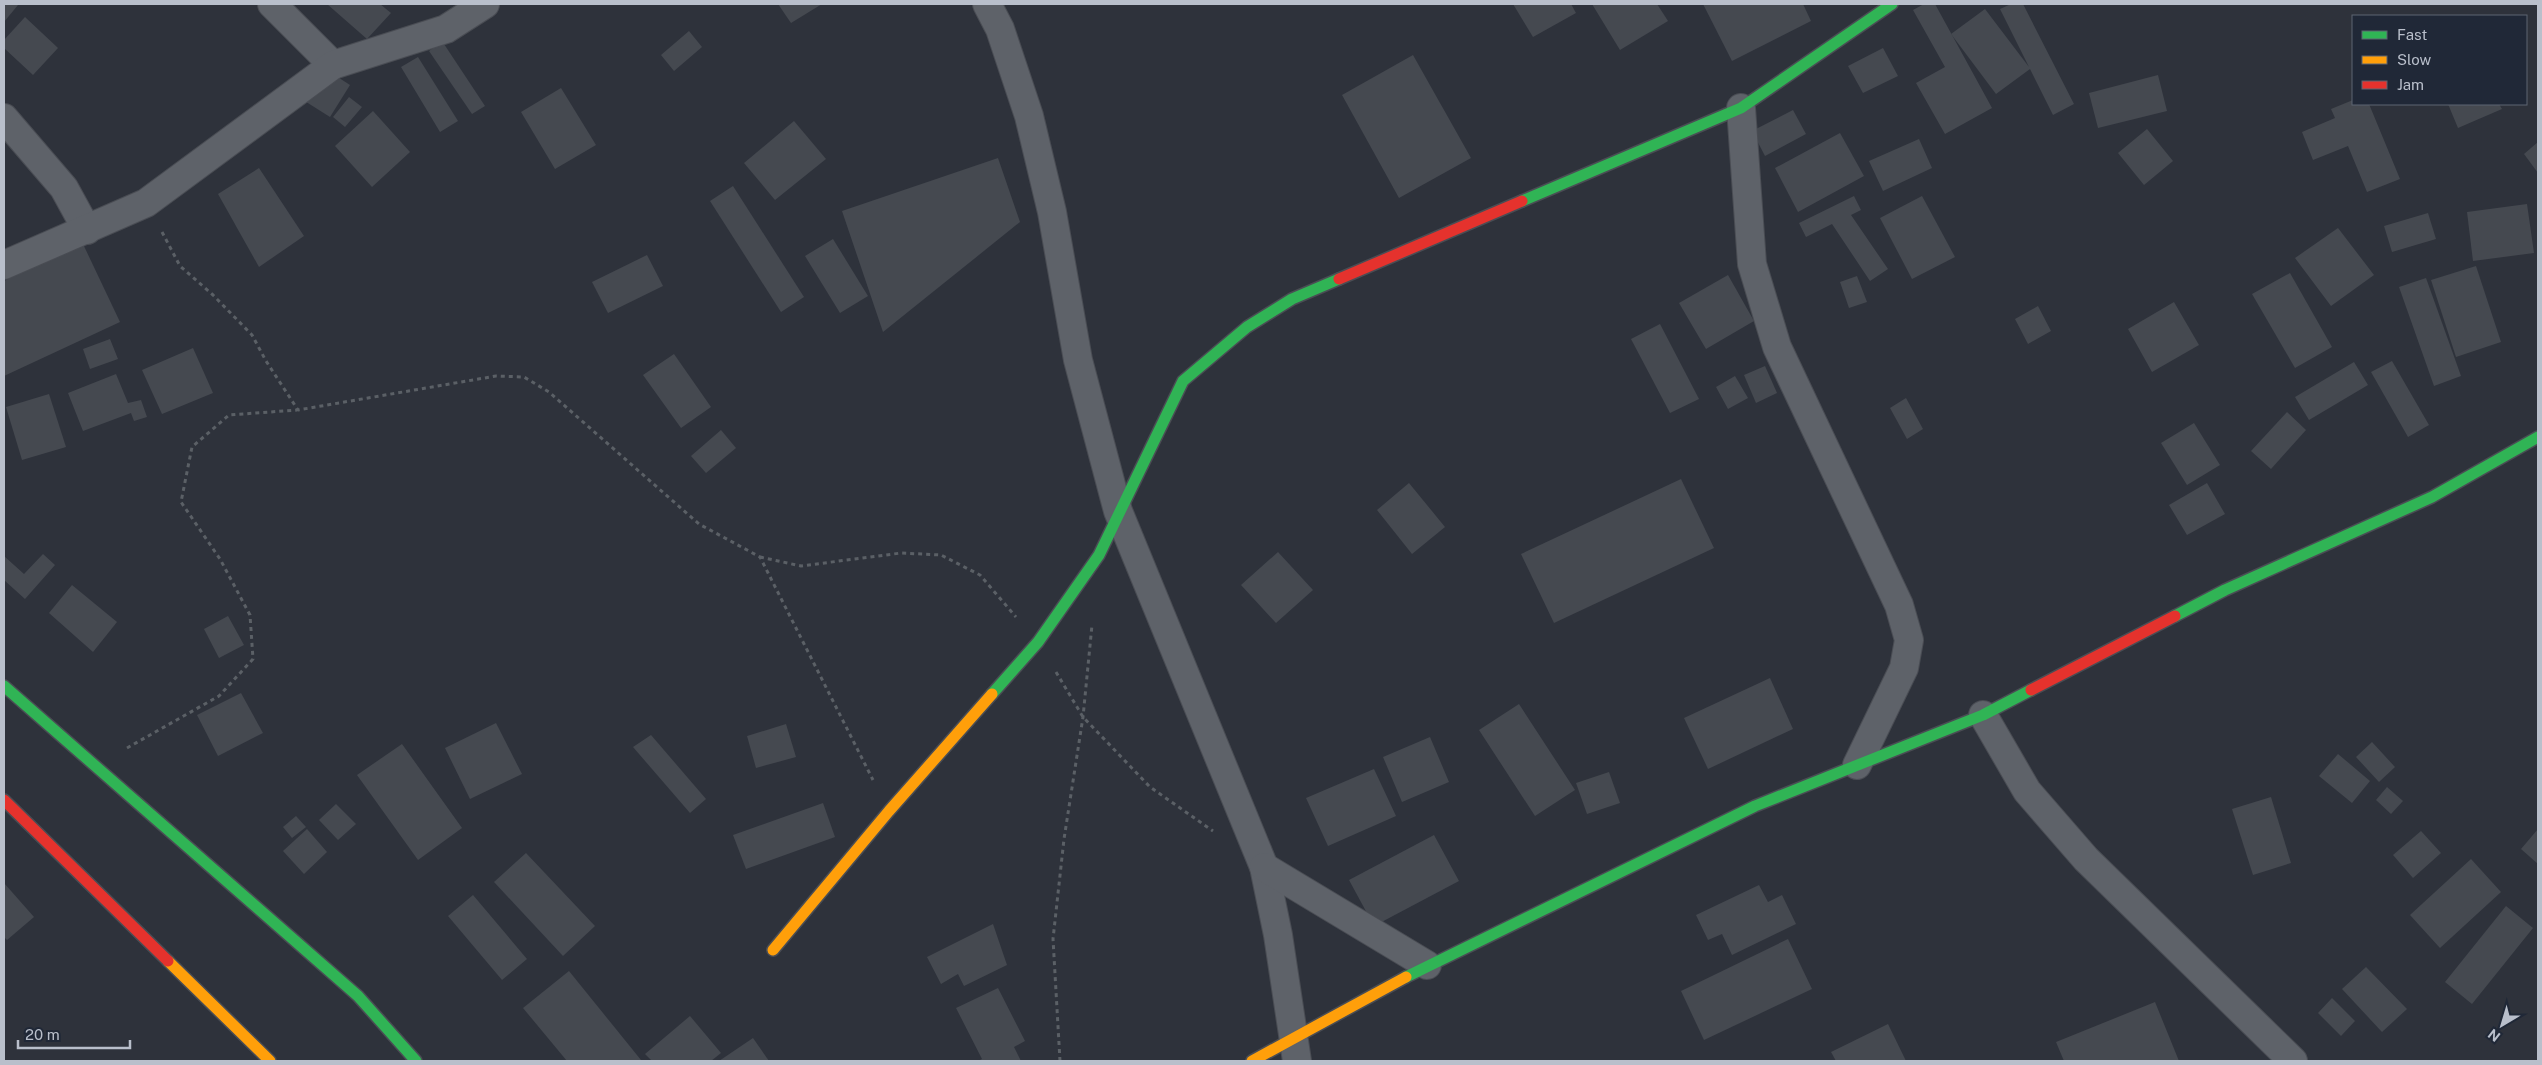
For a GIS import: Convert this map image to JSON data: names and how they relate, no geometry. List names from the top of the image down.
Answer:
{
  "legend": ["Fast", "Slow", "Jam"],
  "scale_bar": "20 m",
  "north": "bottom left"
}
